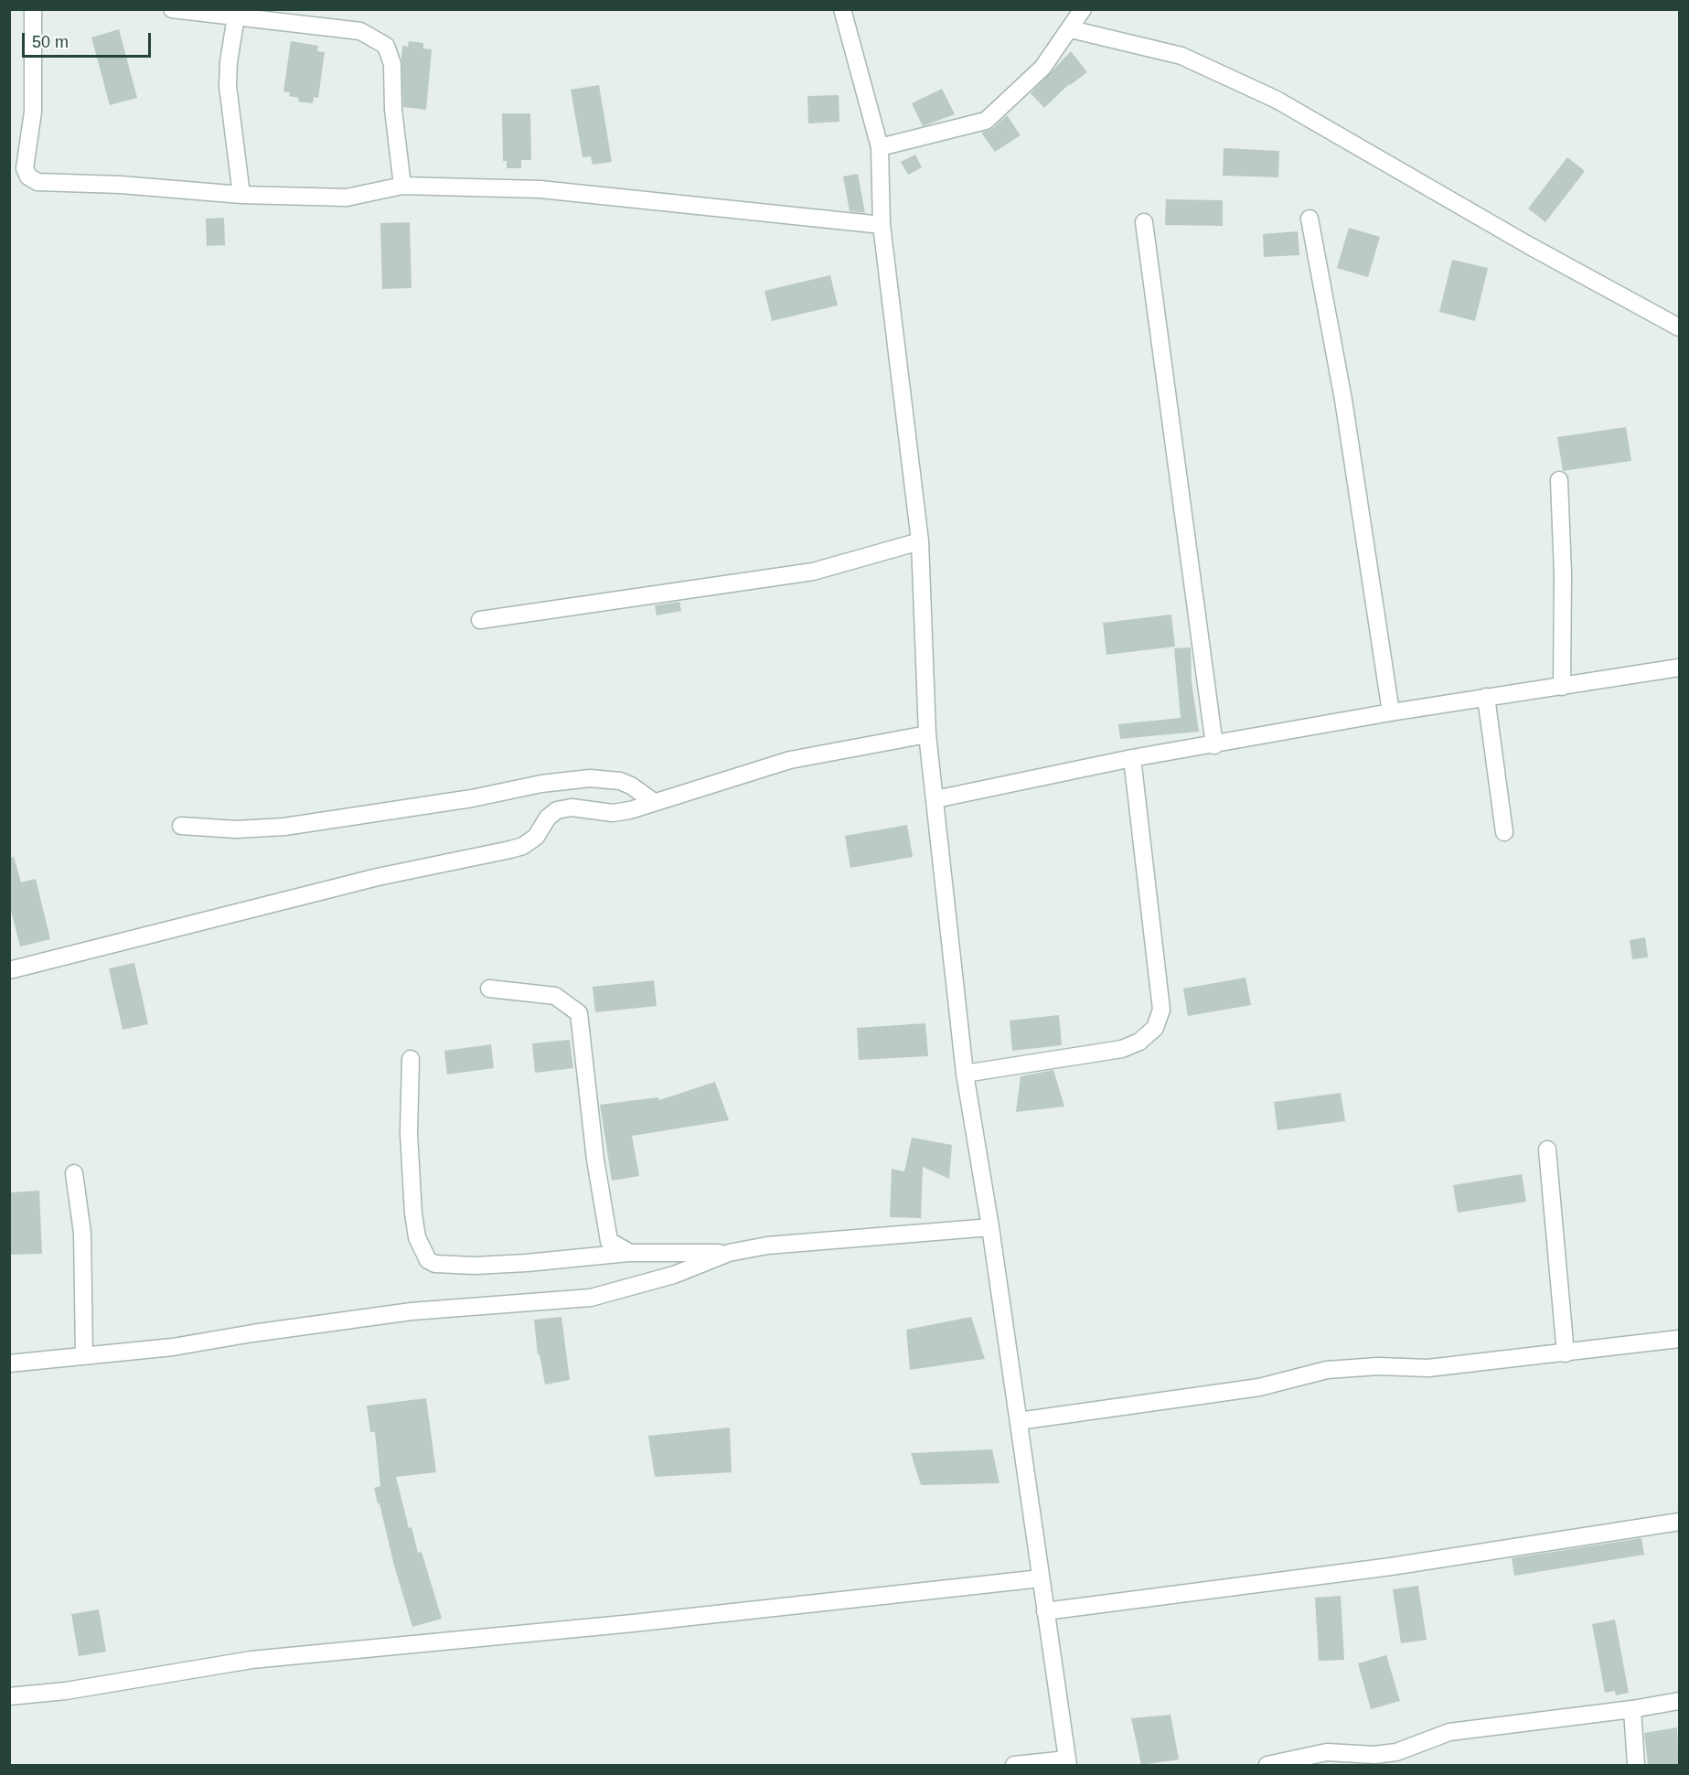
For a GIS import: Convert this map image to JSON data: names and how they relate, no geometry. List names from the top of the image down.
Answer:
{
  "scale_bar": "50 m"
}
